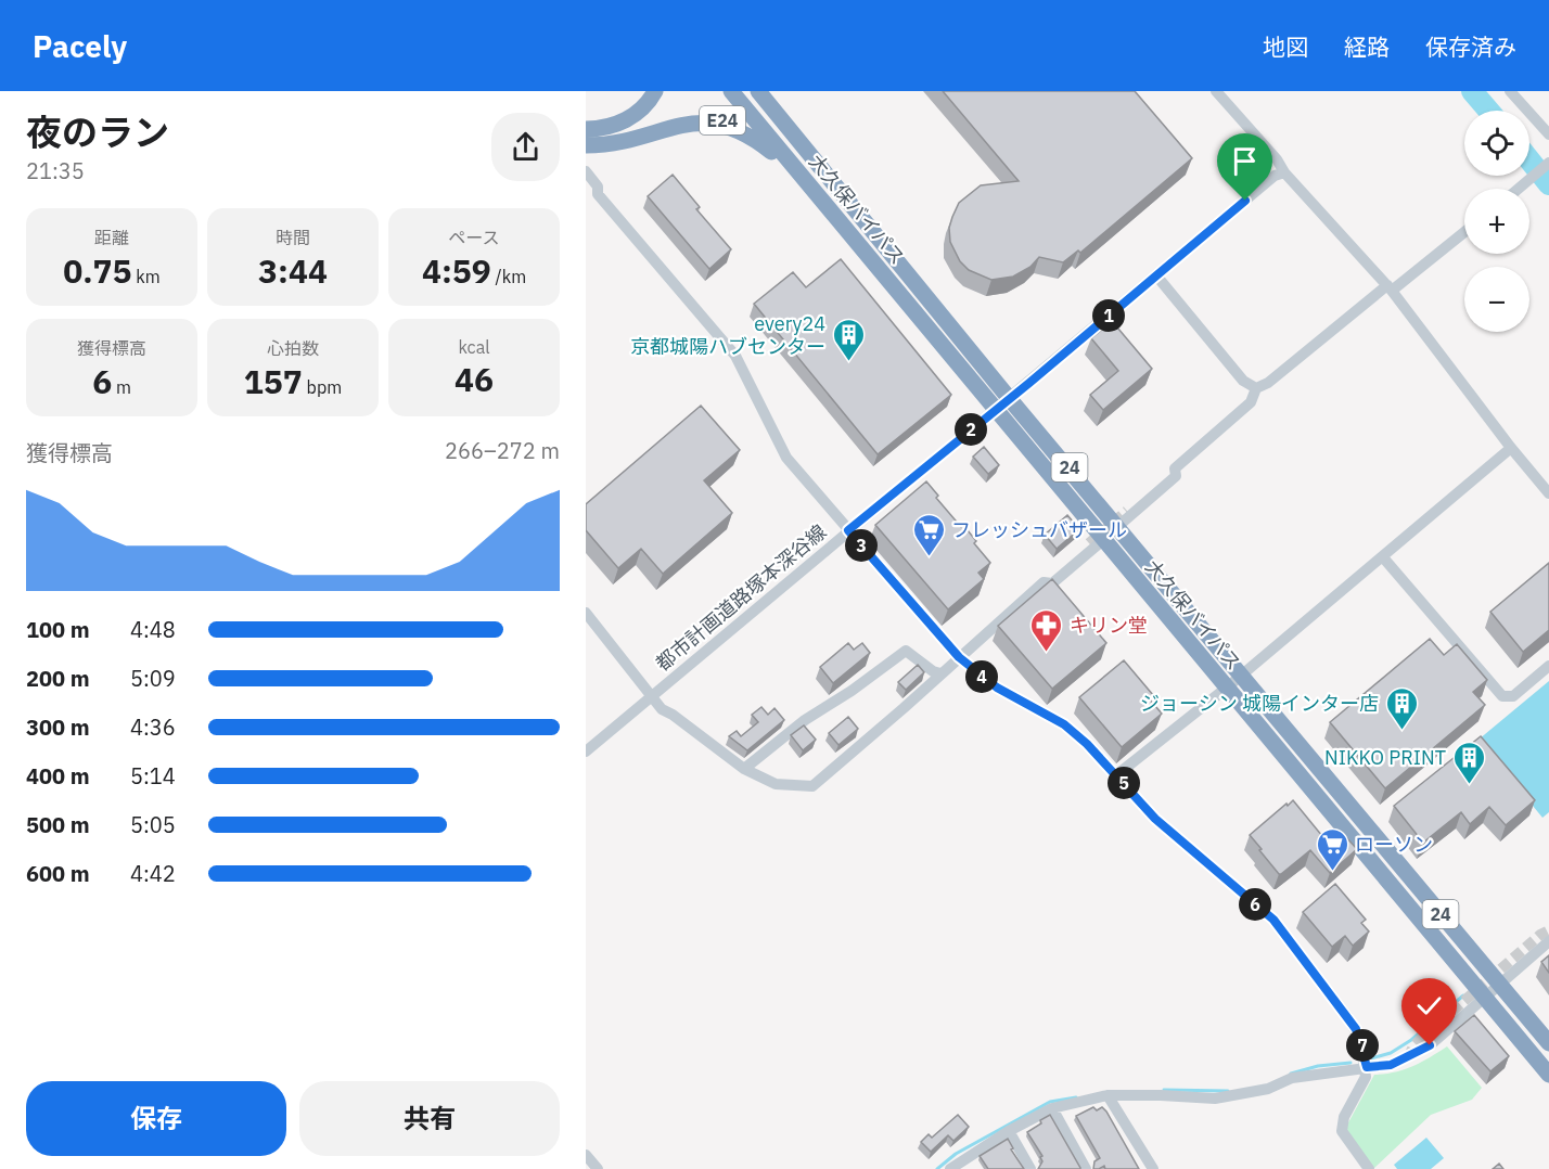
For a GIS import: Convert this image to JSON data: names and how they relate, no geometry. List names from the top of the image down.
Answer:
{
  "streets": {
    "highway": ["E24", "大久保バイパス", "24"],
    "street": ["都市計画道路塚本深谷線"]
  },
  "crossings": [
    ["E24", "大久保バイパス"],
    ["大久保バイパス", "都市計画道路塚本深谷線"]
  ],
  "places": {
    "building": ["every24 京都城陽ハブセンター", "ジョーシン 城陽インター店", "NIKKO PRINT"],
    "supermarket": ["フレッシュバザール", "ローソン"],
    "pharmacy": ["キリン堂"]
  },
  "page": {
    "header": "Pacely",
    "nav": ["地図", "経路", "保存済み"],
    "heading": ["夜のラン", "21:35"],
    "map_buttons": ["+", "−"],
    "stats": [
      ["距離", "0.75 km"],
      ["時間", "3:44"],
      ["ペース", "4:59 /km"],
      ["獲得標高", "6 m"],
      ["心拍数", "157 bpm"],
      ["kcal", "46"]
    ],
    "pins": [
      "1",
      "2",
      "3",
      "4",
      "5",
      "6",
      "7"
    ],
    "chart": ["獲得標高", "266–272 m"],
    "list": [
      {
        "name": "100 m",
        "note": "4:48"
      },
      {
        "name": "200 m",
        "note": "5:09"
      },
      {
        "name": "300 m",
        "note": "4:36"
      },
      {
        "name": "400 m",
        "note": "5:14"
      },
      {
        "name": "500 m",
        "note": "5:05"
      },
      {
        "name": "600 m",
        "note": "4:42"
      }
    ],
    "buttons": ["保存", "共有"]
  }
}
